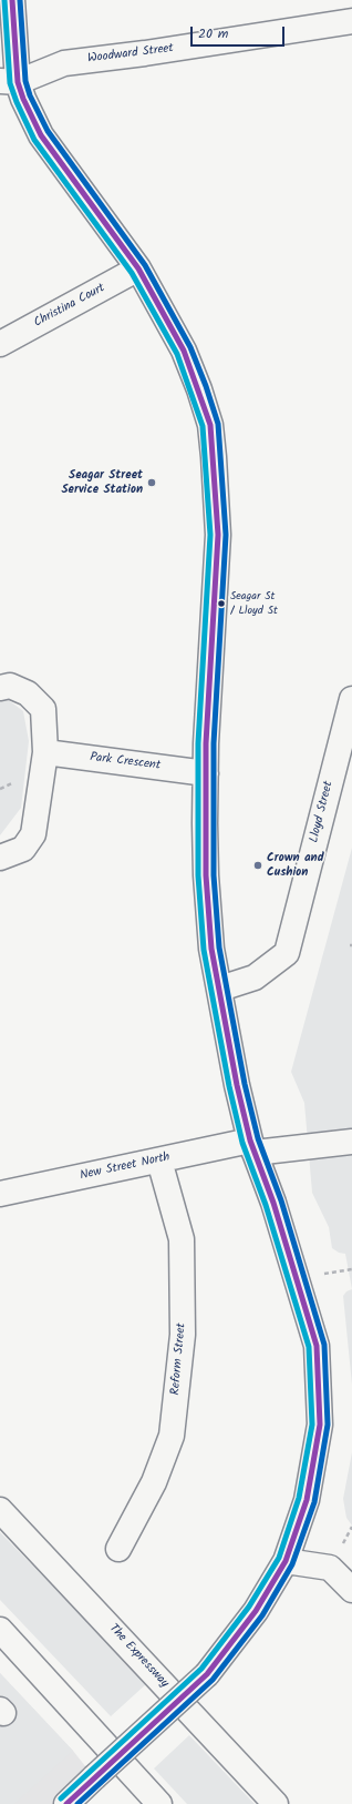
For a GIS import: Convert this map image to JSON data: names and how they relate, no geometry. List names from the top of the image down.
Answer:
{
  "streets": {
    "main road": [
      "Woodward Street",
      "Christina Court",
      "Park Crescent",
      "Lloyd Street",
      "New Street North",
      "Reform Street",
      "The Expressway"
    ]
  },
  "crossings": [
    ["New Street North", "Reform Street"]
  ],
  "places": ["Seagar Street Service Station", "Seagar St / Lloyd St", "Crown and Cushion"],
  "scale_bar": "20 m"
}
